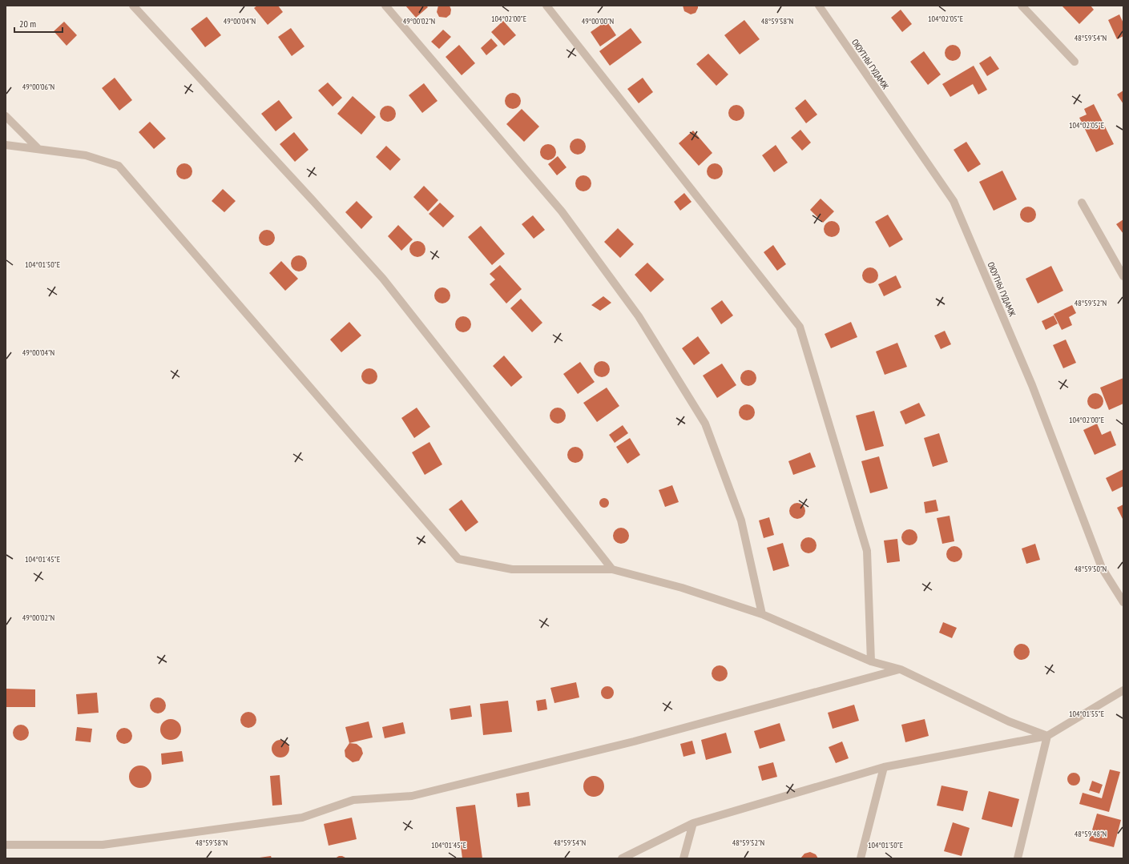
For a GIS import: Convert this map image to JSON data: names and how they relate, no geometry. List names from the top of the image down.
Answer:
{
  "streets": {
    "street": ["ОЮУТНЫ ГУДАМЖ"]
  },
  "scale_bar": "20 m",
  "coordinates": [
    "104°02'00\"E",
    "104°02'05\"E",
    "49°00'04\"N",
    "49°00'02\"N",
    "49°00'00\"N",
    "48°59'58\"N",
    "48°59'54\"N",
    "49°00'06\"N",
    "104°01'50\"E",
    "48°59'52\"N",
    "104°01'45\"E",
    "48°59'50\"N",
    "104°01'55\"E",
    "48°59'48\"N"
  ]
}
